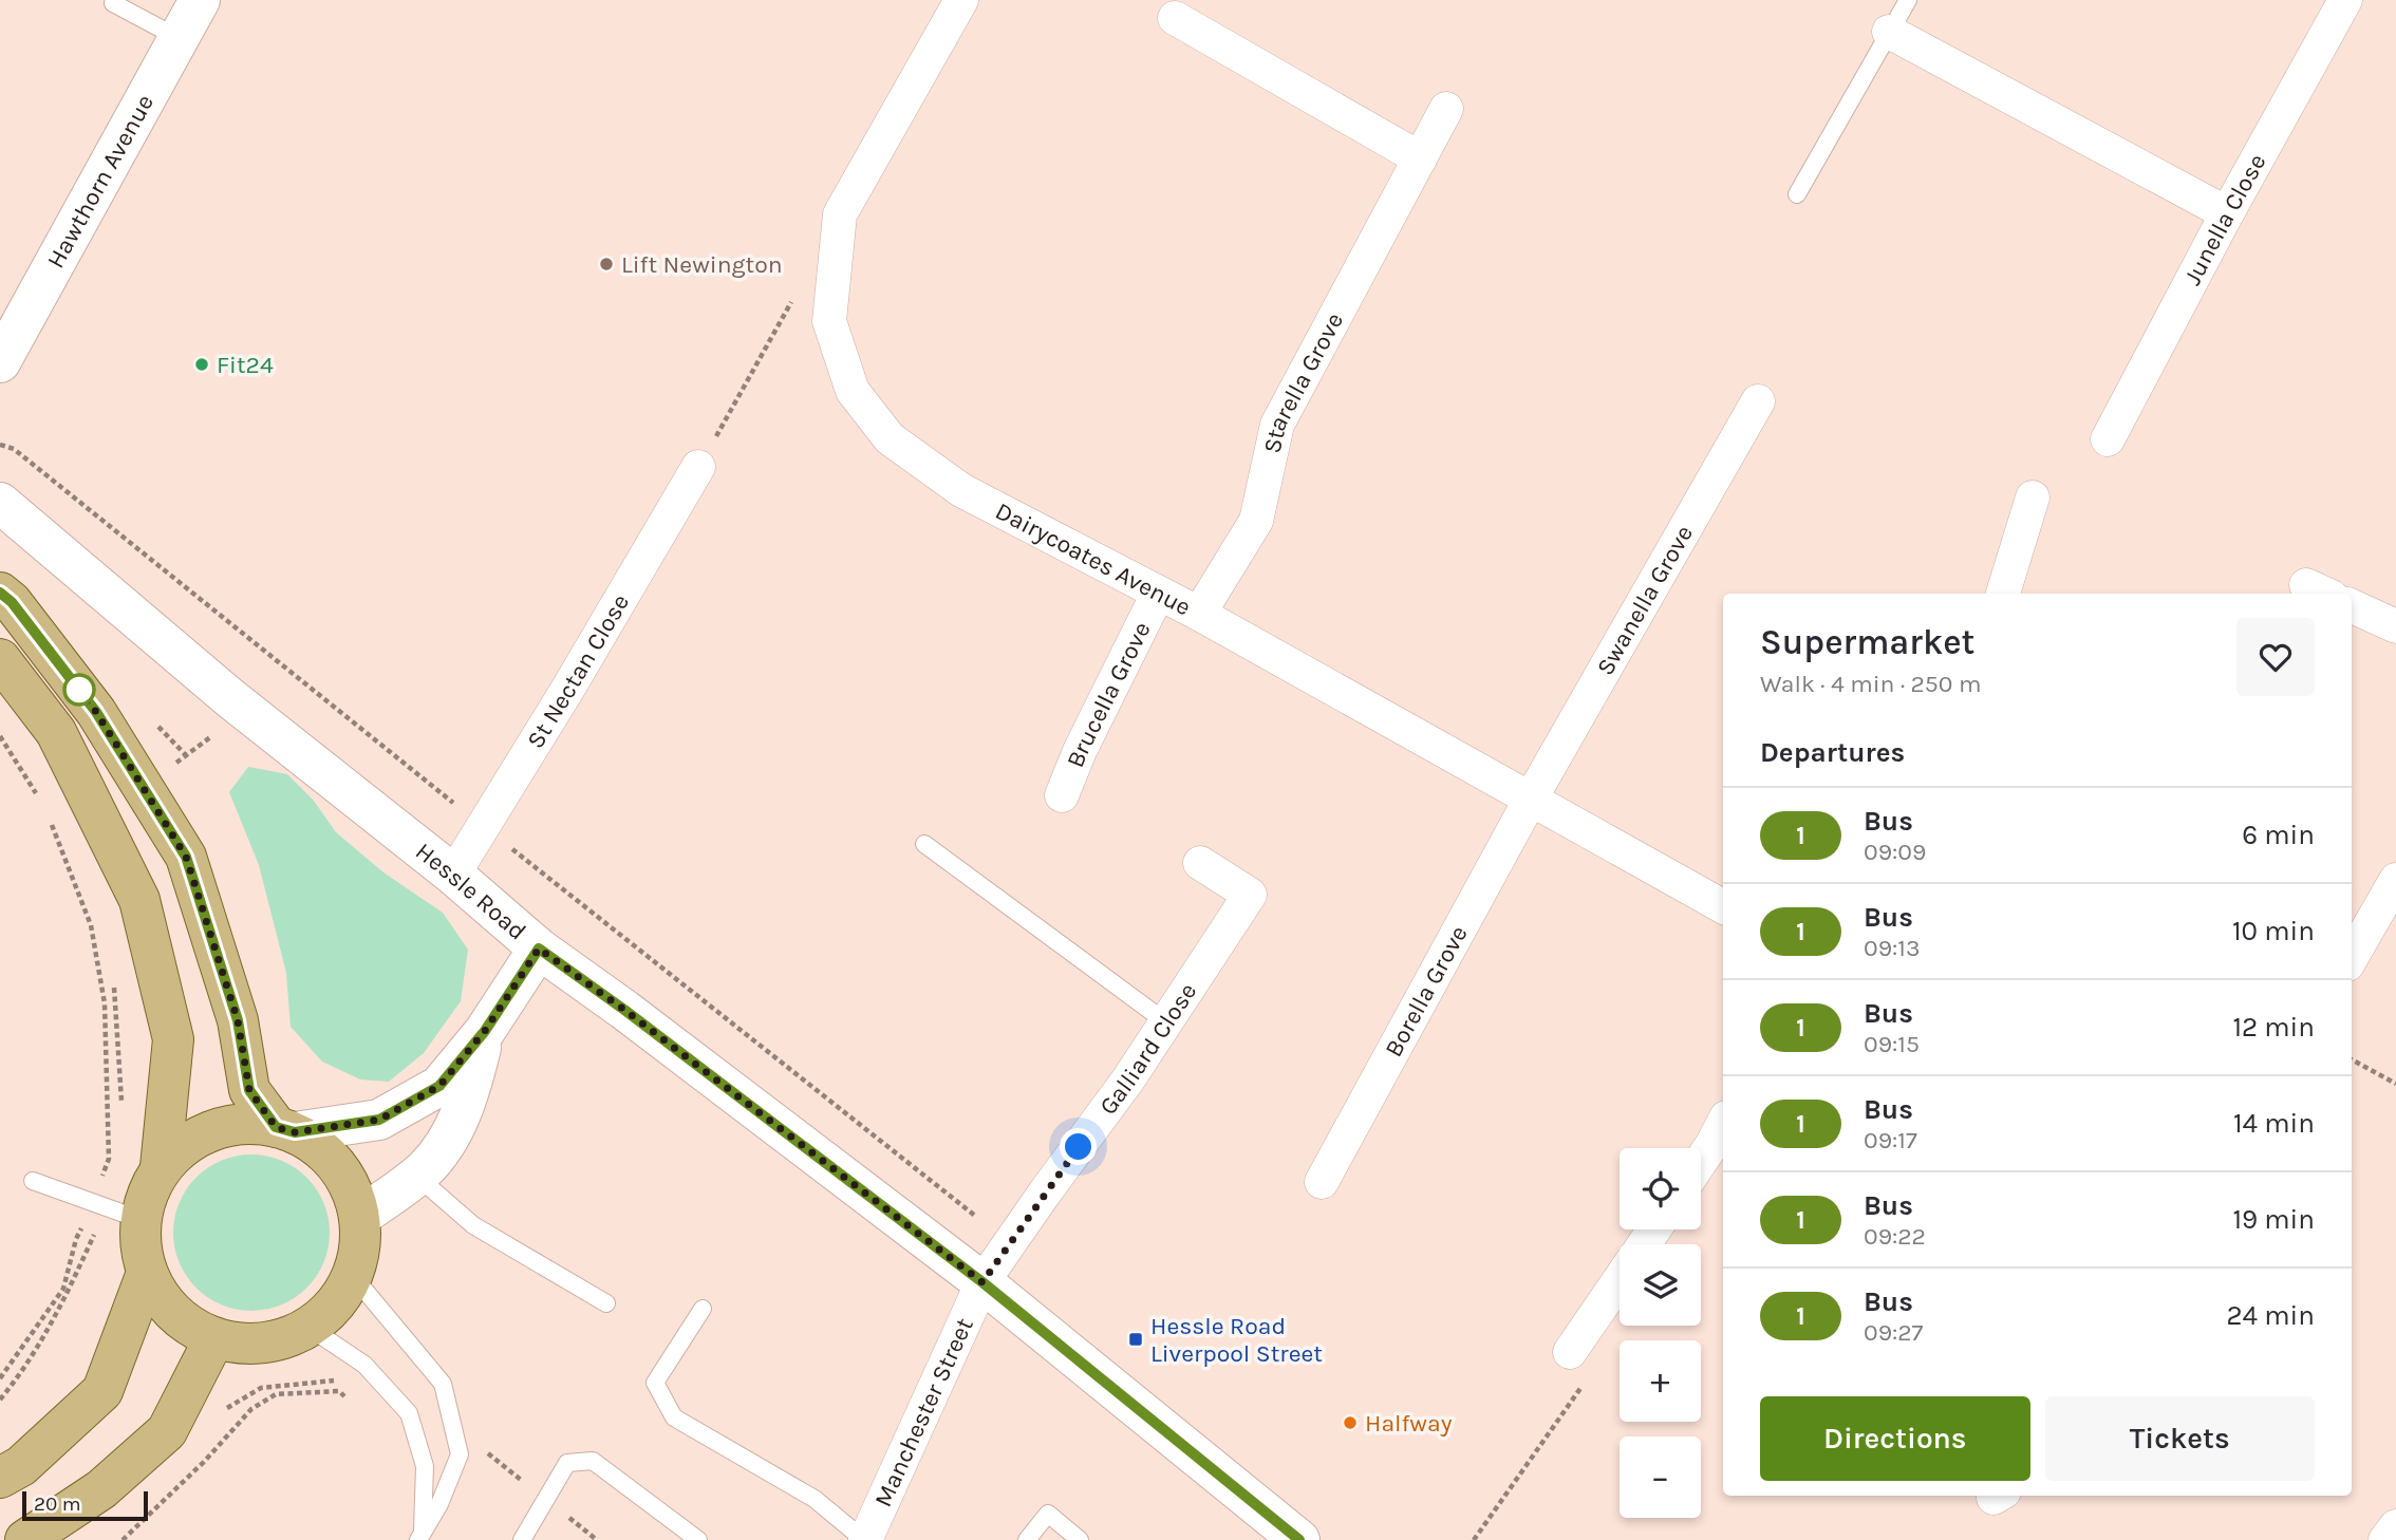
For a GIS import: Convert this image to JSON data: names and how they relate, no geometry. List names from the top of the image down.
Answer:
{
  "streets": {
    "street": [
      "Hawthorn Avenue",
      "Junella Close",
      "Starella Grove",
      "Dairycoates Avenue",
      "Swanella Grove",
      "St Nectan Close",
      "Brucella Grove",
      "Hessle Road",
      "Borella Grove",
      "Galliard Close",
      "Manchester Street"
    ]
  },
  "crossings": [
    ["Starella Grove", "Dairycoates Avenue"],
    ["Dairycoates Avenue", "Swanella Grove"],
    ["Dairycoates Avenue", "Brucella Grove"],
    ["Dairycoates Avenue", "Borella Grove"],
    ["Swanella Grove", "Borella Grove"],
    ["St Nectan Close", "Hessle Road"],
    ["Hessle Road", "Galliard Close"],
    ["Hessle Road", "Manchester Street"],
    ["Galliard Close", "Manchester Street"]
  ],
  "places": {
    "other": ["Lift Newington", "Fit24", "Halfway"],
    "transit": ["Hessle Road Liverpool Street"]
  },
  "lines": ["bus line 1"],
  "scale_bar": "20 m",
  "page": {
    "heading": [
      ["Supermarket", "Walk · 4 min · 250 m"],
      "Departures"
    ],
    "list": [
      {
        "mark": "1",
        "name": "Bus",
        "note": "09:09",
        "value": "6 min"
      },
      {
        "mark": "1",
        "name": "Bus",
        "note": "09:13",
        "value": "10 min"
      },
      {
        "mark": "1",
        "name": "Bus",
        "note": "09:15",
        "value": "12 min"
      },
      {
        "mark": "1",
        "name": "Bus",
        "note": "09:17",
        "value": "14 min"
      },
      {
        "mark": "1",
        "name": "Bus",
        "note": "09:22",
        "value": "19 min"
      },
      {
        "mark": "1",
        "name": "Bus",
        "note": "09:27",
        "value": "24 min"
      }
    ],
    "map_buttons": ["+", "−"],
    "buttons": ["Directions", "Tickets"],
    "scale": "20 m"
  }
}
